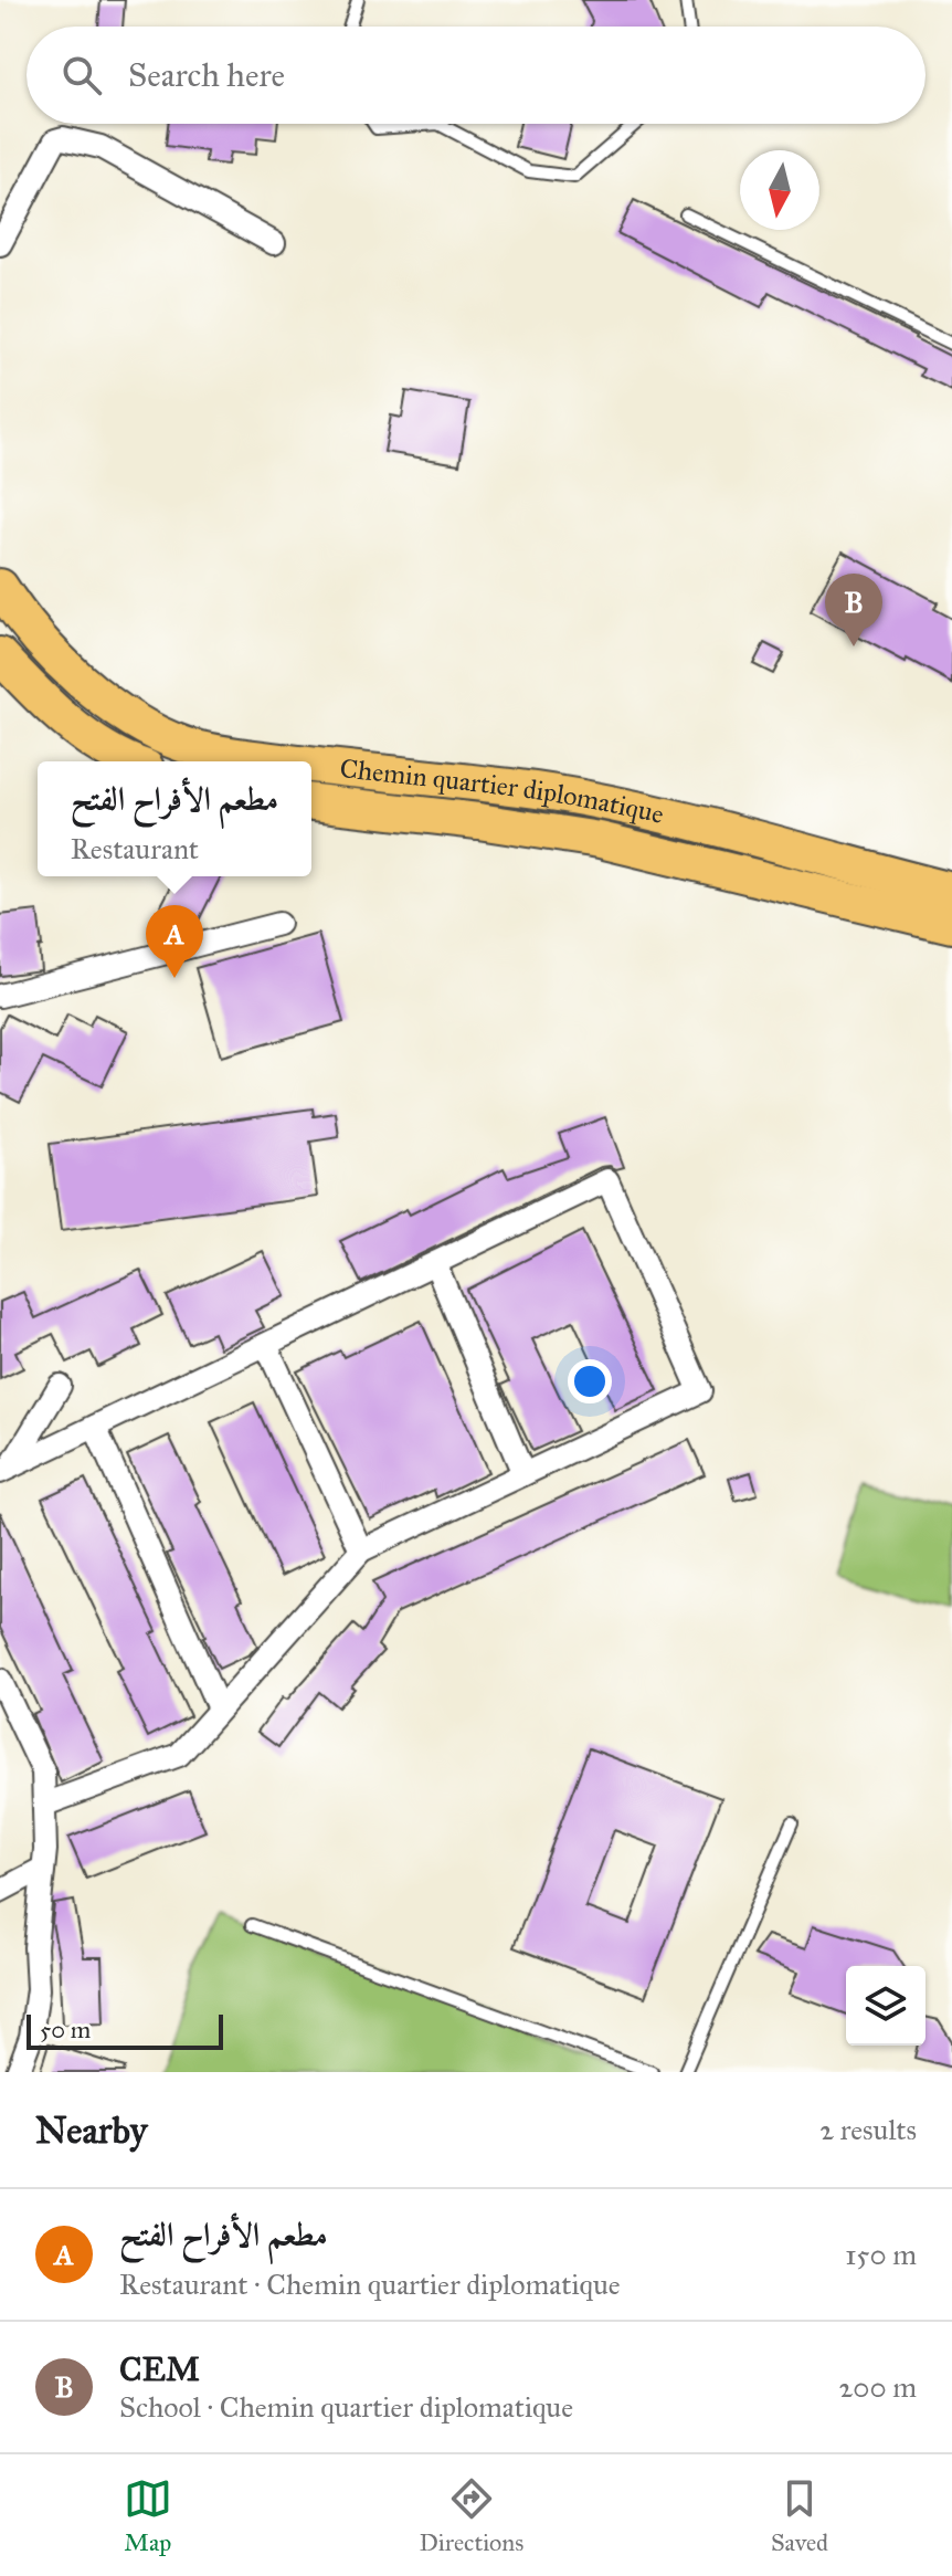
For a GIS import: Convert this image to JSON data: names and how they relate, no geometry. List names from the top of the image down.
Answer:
{
  "streets": {
    "highway": ["Chemin quartier diplomatique"]
  },
  "scale_bar": "50 m",
  "north": "bottom",
  "page": {
    "search": "Search here",
    "pins": ["B", "A"],
    "popup": ["مطعم الأفراح الفتح", "Restaurant"],
    "scale": "50 m",
    "heading": ["Nearby", "2 results"],
    "list": [
      {
        "mark": "A",
        "name": "مطعم الأفراح الفتح",
        "note": "Restaurant · Chemin quartier diplomatique",
        "value": "150 m"
      },
      {
        "mark": "B",
        "name": "CEM",
        "note": "School · Chemin quartier diplomatique",
        "value": "200 m"
      }
    ],
    "nav": ["Map", "Directions", "Saved"]
  }
}
